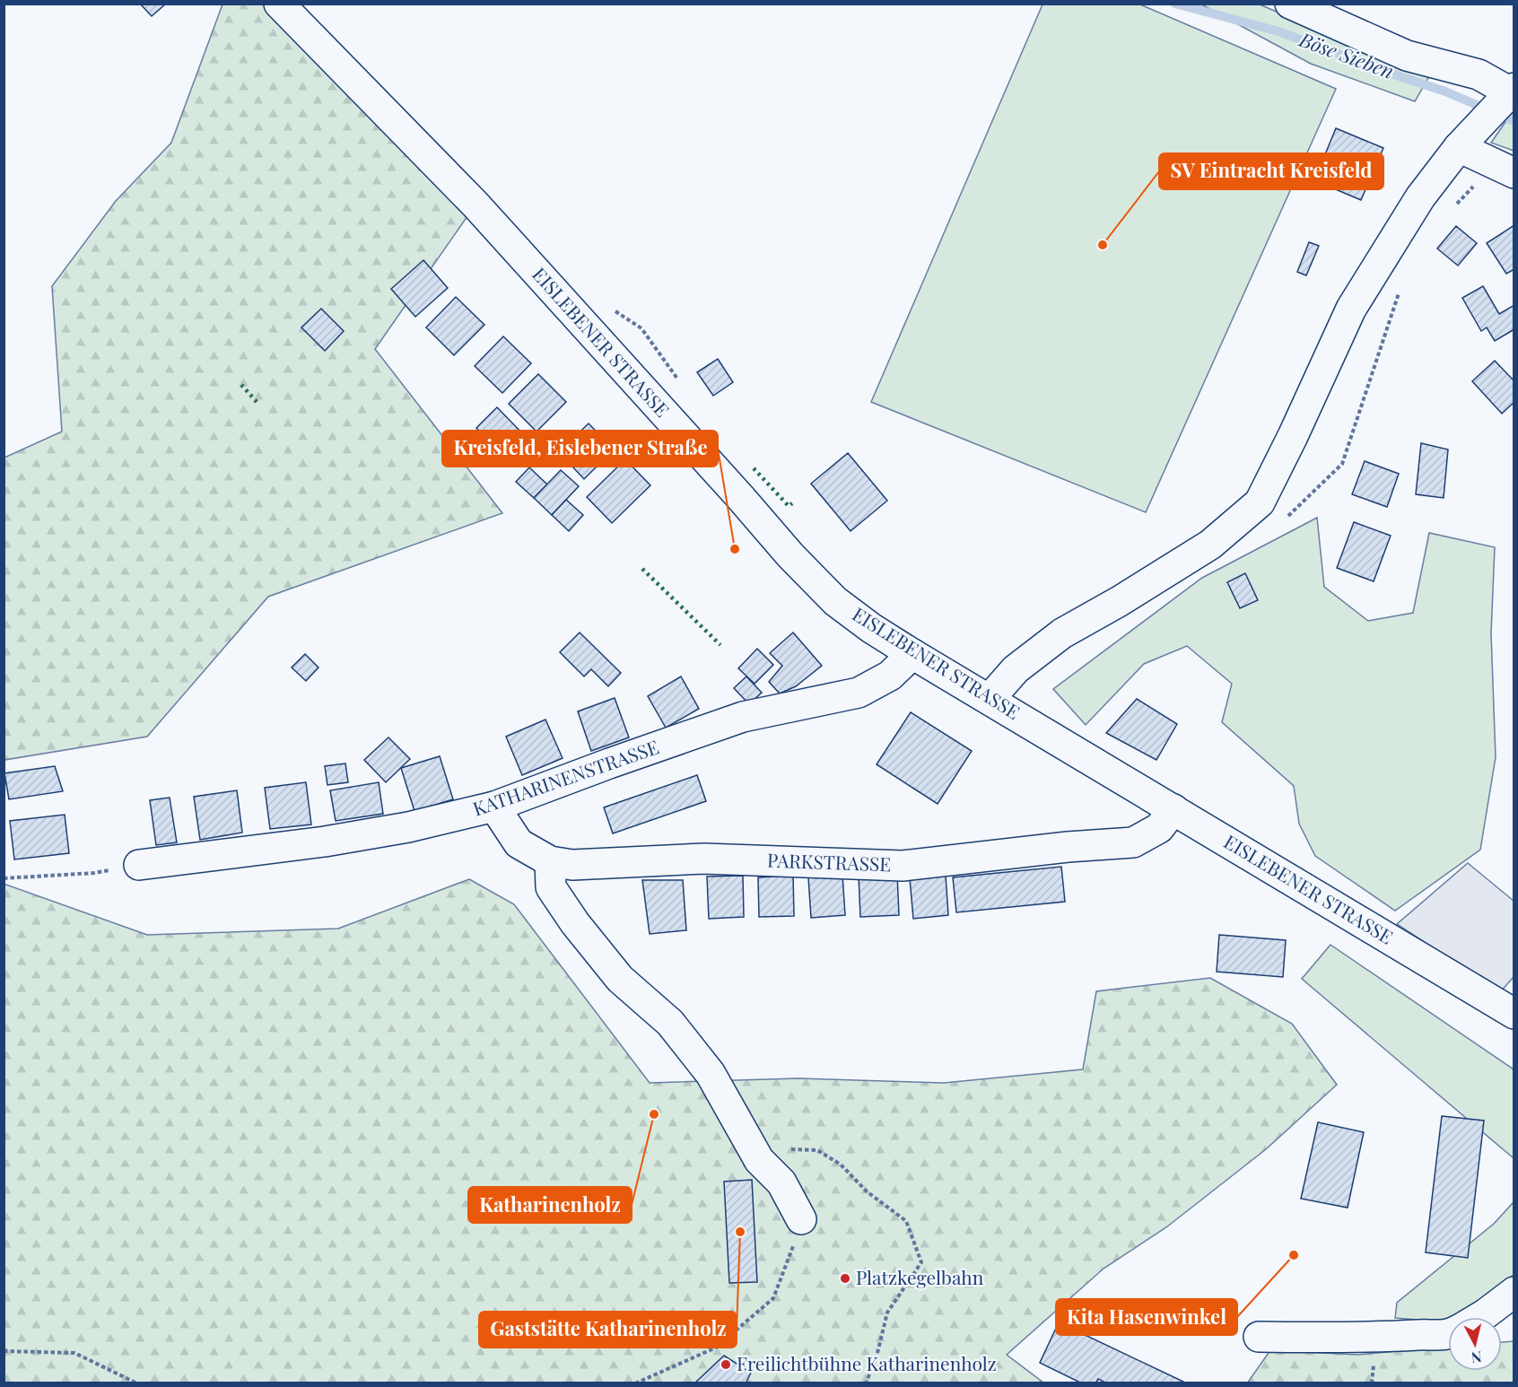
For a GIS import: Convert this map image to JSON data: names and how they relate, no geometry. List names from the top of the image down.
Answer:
{
  "streets": {
    "street": ["EISLEBENER STRASSE", "KATHARINENSTRASSE", "PARKSTRASSE"]
  },
  "crossings": [
    ["EISLEBENER STRASSE", "KATHARINENSTRASSE"],
    ["EISLEBENER STRASSE", "PARKSTRASSE"],
    ["KATHARINENSTRASSE", "PARKSTRASSE"]
  ],
  "water": ["Böse Sieben"],
  "places": [
    "SV Eintracht Kreisfeld",
    "Kreisfeld, Eislebener Straße",
    "Katharinenholz",
    "Gaststätte Katharinenholz",
    "Kita Hasenwinkel",
    "Platzkegelbahn",
    "Freilichtbühne Katharinenholz"
  ],
  "north": "bottom"
}
